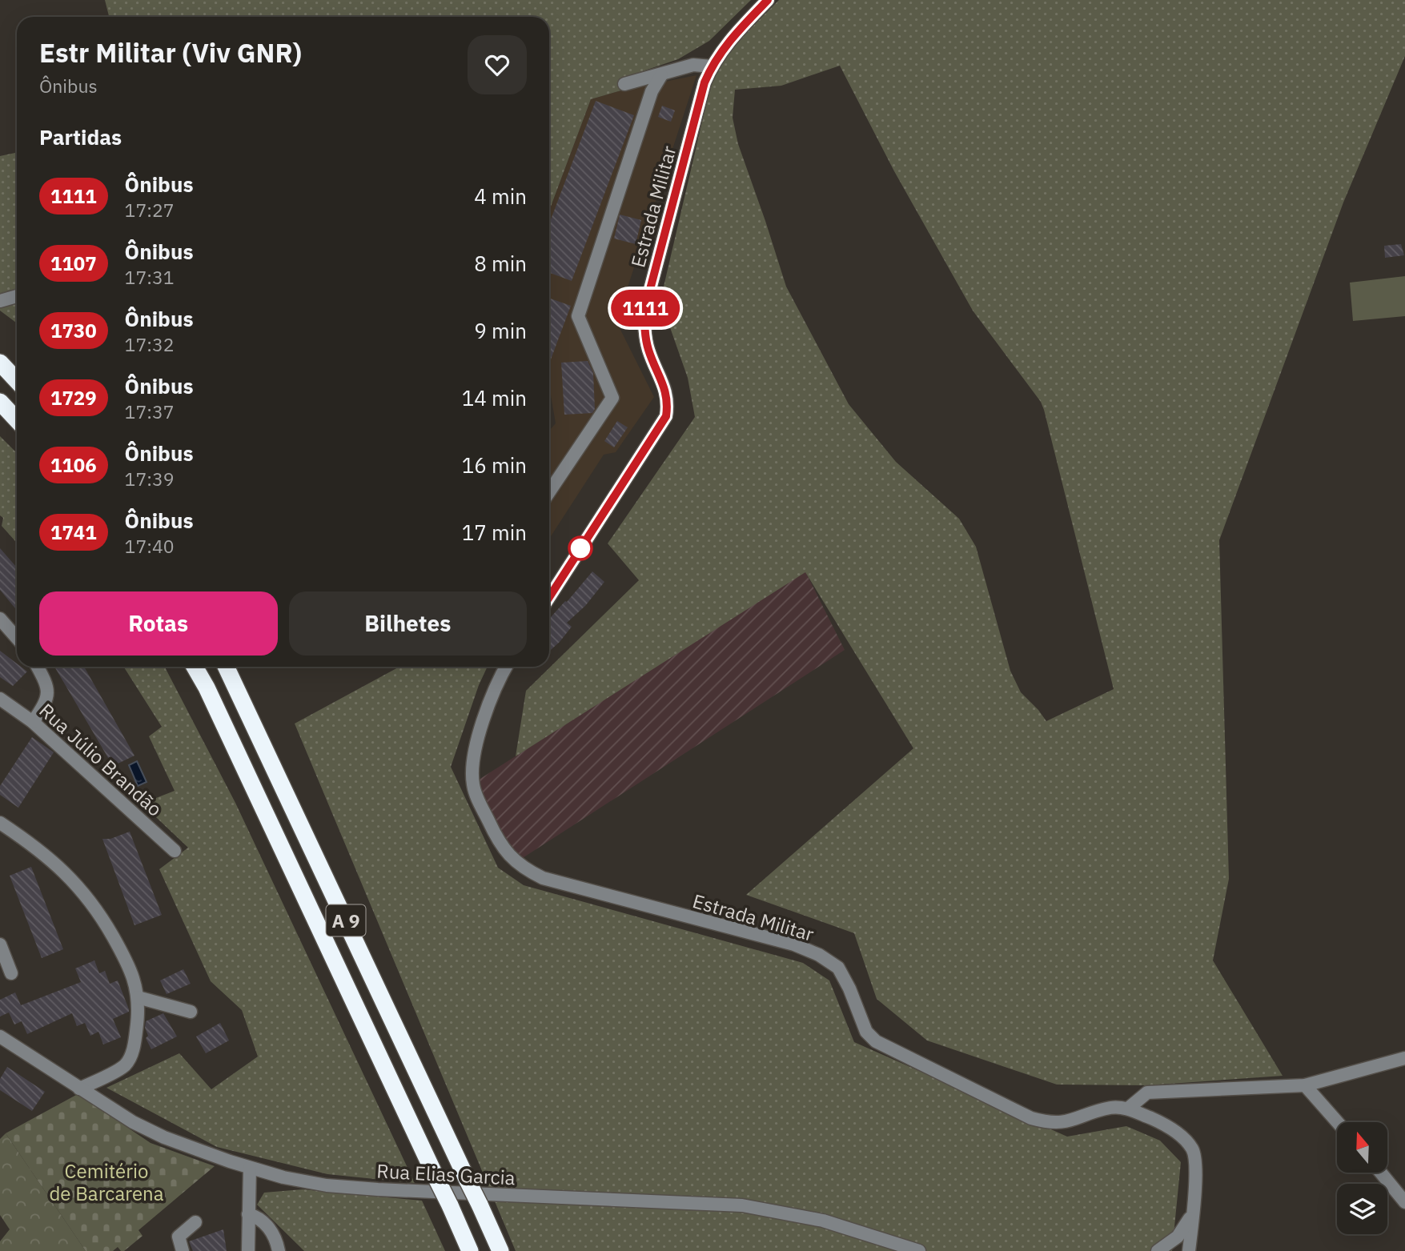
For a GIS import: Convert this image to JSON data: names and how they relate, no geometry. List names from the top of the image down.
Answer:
{
  "streets": {
    "highway": ["A 9"],
    "street": ["Estrada Militar", "Rua Júlio Brandão", "Rua Elias Garcia"]
  },
  "parks": ["Cemitério de Barcarena"],
  "lines": ["bus line 1111"],
  "north": "top",
  "page": {
    "on_map": "1111",
    "heading": [
      ["Estr Militar (Viv GNR)", "Ônibus"],
      "Partidas"
    ],
    "list": [
      {
        "mark": "1111",
        "name": "Ônibus",
        "note": "17:27",
        "value": "4 min"
      },
      {
        "mark": "1107",
        "name": "Ônibus",
        "note": "17:31",
        "value": "8 min"
      },
      {
        "mark": "1730",
        "name": "Ônibus",
        "note": "17:32",
        "value": "9 min"
      },
      {
        "mark": "1729",
        "name": "Ônibus",
        "note": "17:37",
        "value": "14 min"
      },
      {
        "mark": "1106",
        "name": "Ônibus",
        "note": "17:39",
        "value": "16 min"
      },
      {
        "mark": "1741",
        "name": "Ônibus",
        "note": "17:40",
        "value": "17 min"
      }
    ],
    "buttons": ["Rotas", "Bilhetes"]
  }
}
